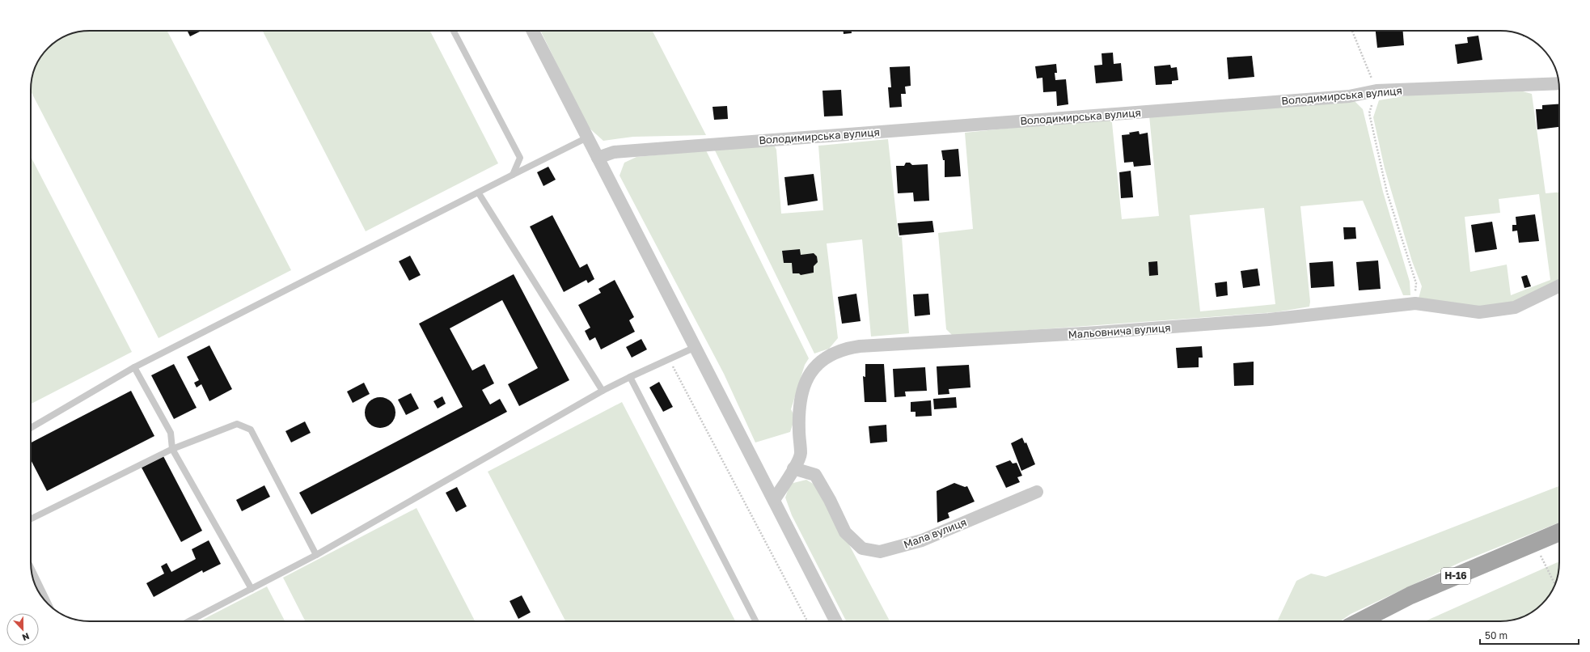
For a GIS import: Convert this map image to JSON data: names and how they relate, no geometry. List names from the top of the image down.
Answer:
{
  "streets": {
    "main road": ["Н-16"],
    "street": ["Володимирська вулиця", "Мальовнича вулиця", "Мала вулиця"]
  },
  "crossings": [
    ["Мальовнича вулиця", "Мала вулиця"]
  ],
  "scale_bar": "50 m",
  "north": "bottom"
}
